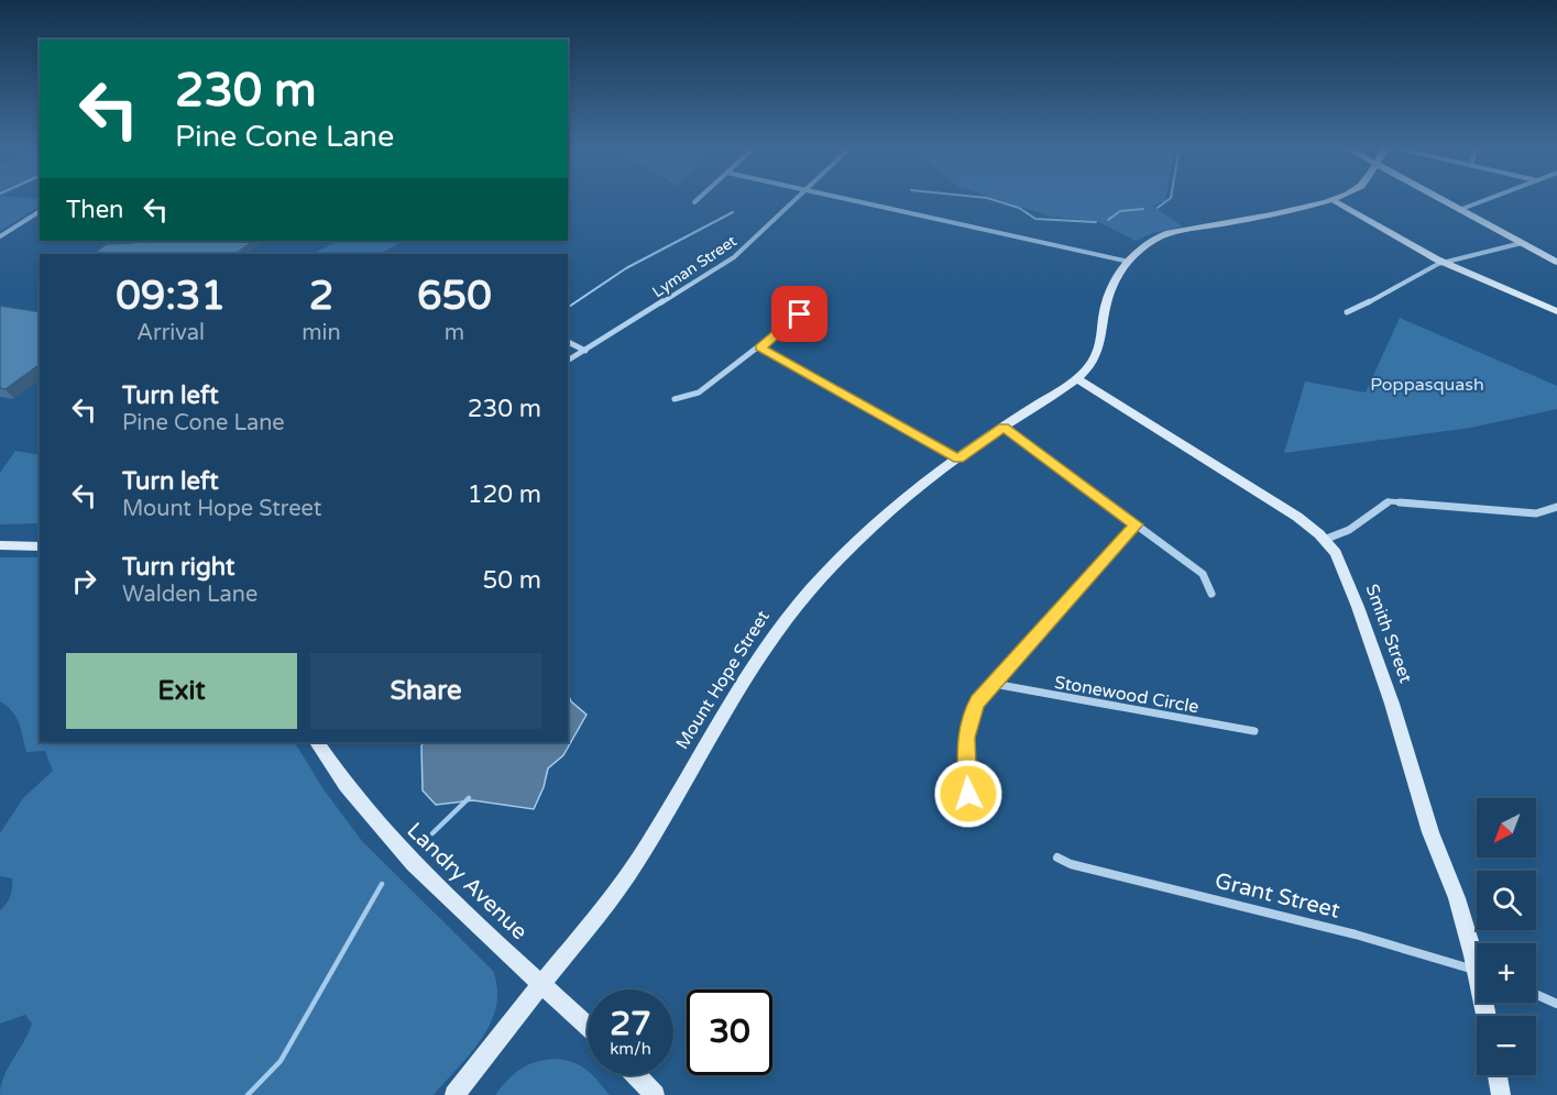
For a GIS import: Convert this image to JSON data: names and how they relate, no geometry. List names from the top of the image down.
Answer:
{
  "streets": {
    "street": [
      "Lyman Street",
      "Smith Street",
      "Mount Hope Street",
      "Stonewood Circle",
      "Landry Avenue",
      "Grant Street"
    ]
  },
  "crossings": [
    ["Smith Street", "Mount Hope Street"],
    ["Mount Hope Street", "Landry Avenue"]
  ],
  "parks": ["Poppasquash"],
  "north": "bottom left",
  "page": {
    "turn": ["230 m", "Pine Cone Lane"],
    "then": "Then",
    "eta": [
      "09:31",
      "Arrival",
      "2",
      "min",
      "650",
      "m"
    ],
    "list": [
      {
        "name": "Turn left",
        "note": "Pine Cone Lane",
        "value": "230 m"
      },
      {
        "name": "Turn left",
        "note": "Mount Hope Street",
        "value": "120 m"
      },
      {
        "name": "Turn right",
        "note": "Walden Lane",
        "value": "50 m"
      }
    ],
    "buttons": ["Exit", "Share"],
    "map_buttons": ["+", "−"],
    "speed": "27 km/h",
    "limit": "30"
  }
}
